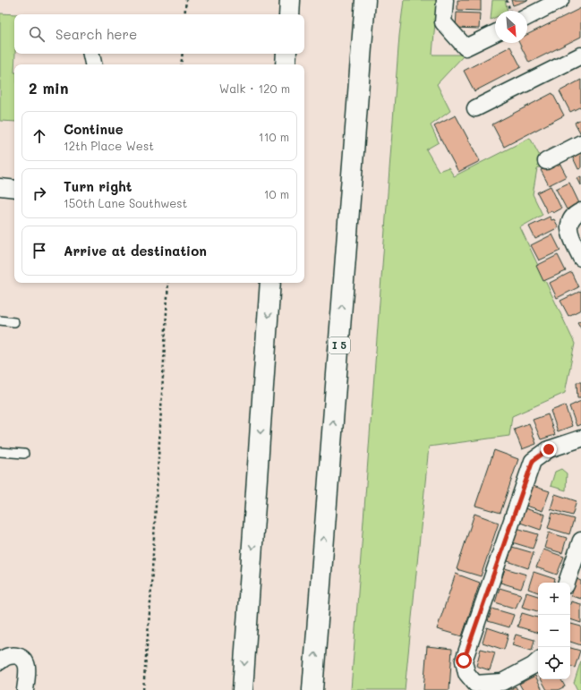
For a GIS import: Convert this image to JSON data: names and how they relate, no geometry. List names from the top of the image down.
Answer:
{
  "streets": {
    "highway": ["I 5"]
  },
  "north": "bottom right",
  "page": {
    "search": "Search here",
    "heading": ["2 min", "Walk · 120 m"],
    "list": [
      ["Continue", "12th Place West", "110 m"],
      ["Turn right", "150th Lane Southwest", "10 m"],
      "Arrive at destination"
    ],
    "map_buttons": ["+", "−"]
  }
}
